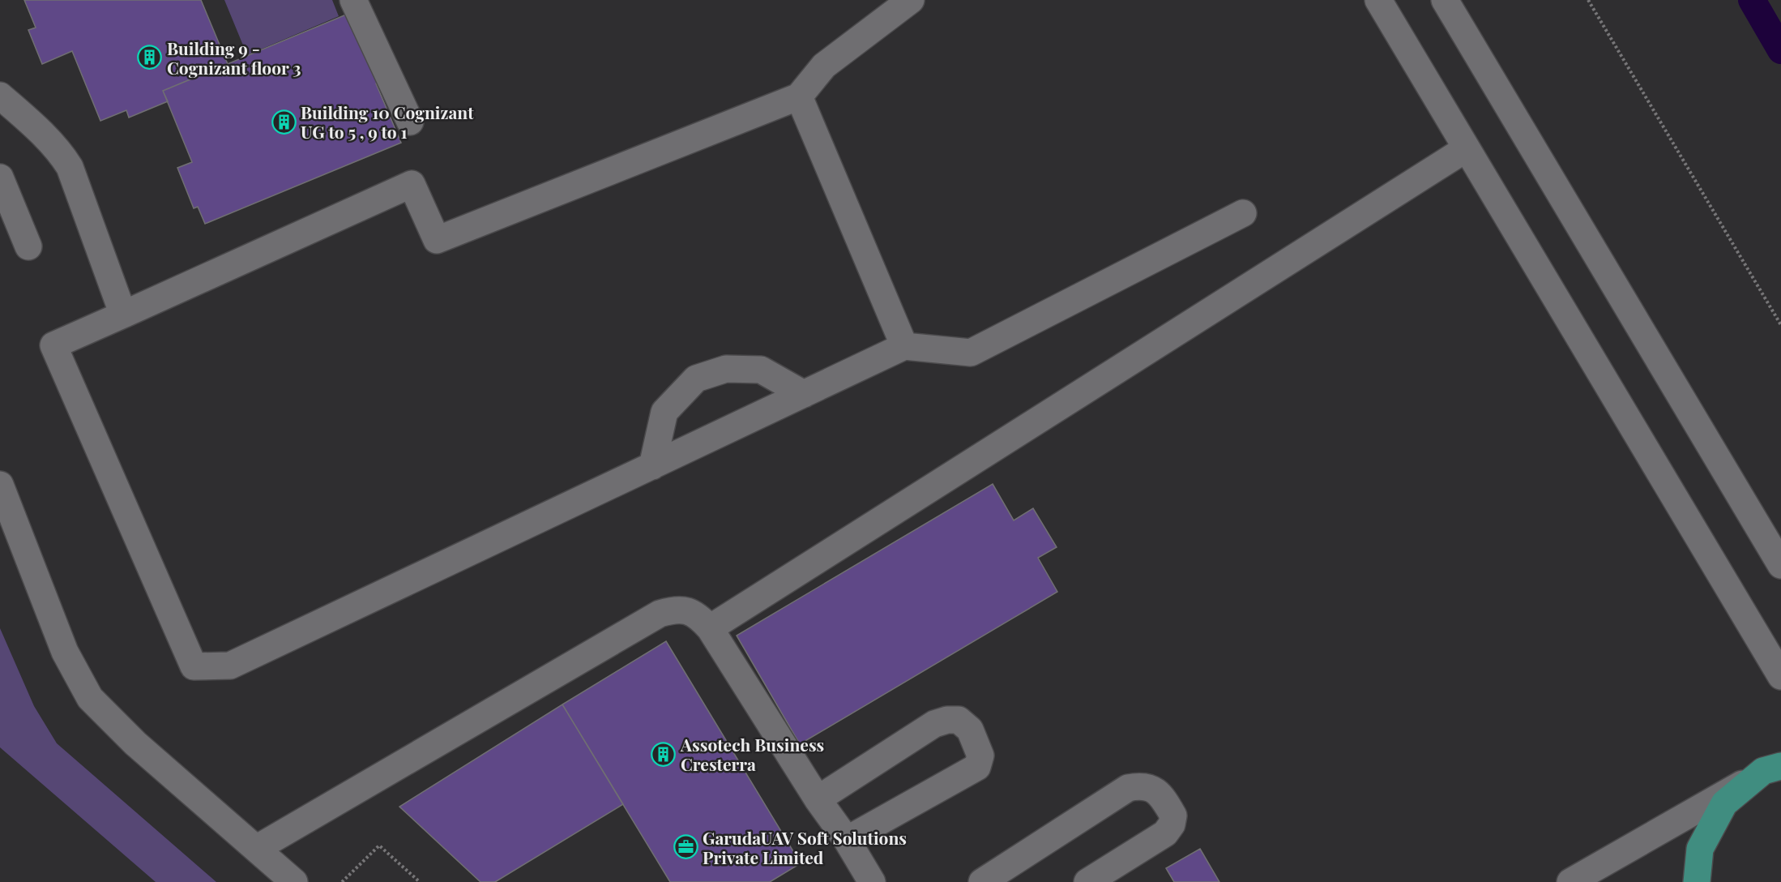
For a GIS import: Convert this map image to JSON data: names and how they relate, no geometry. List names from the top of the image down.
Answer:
{
  "places": {
    "building": ["Building 9 - Cognizant floor 3", "Building 10 Cognizant UG to 5 , 9 to 1", "Assotech Business Cresterra"],
    "office": ["GarudaUAV Soft Solutions Private Limited"]
  }
}
